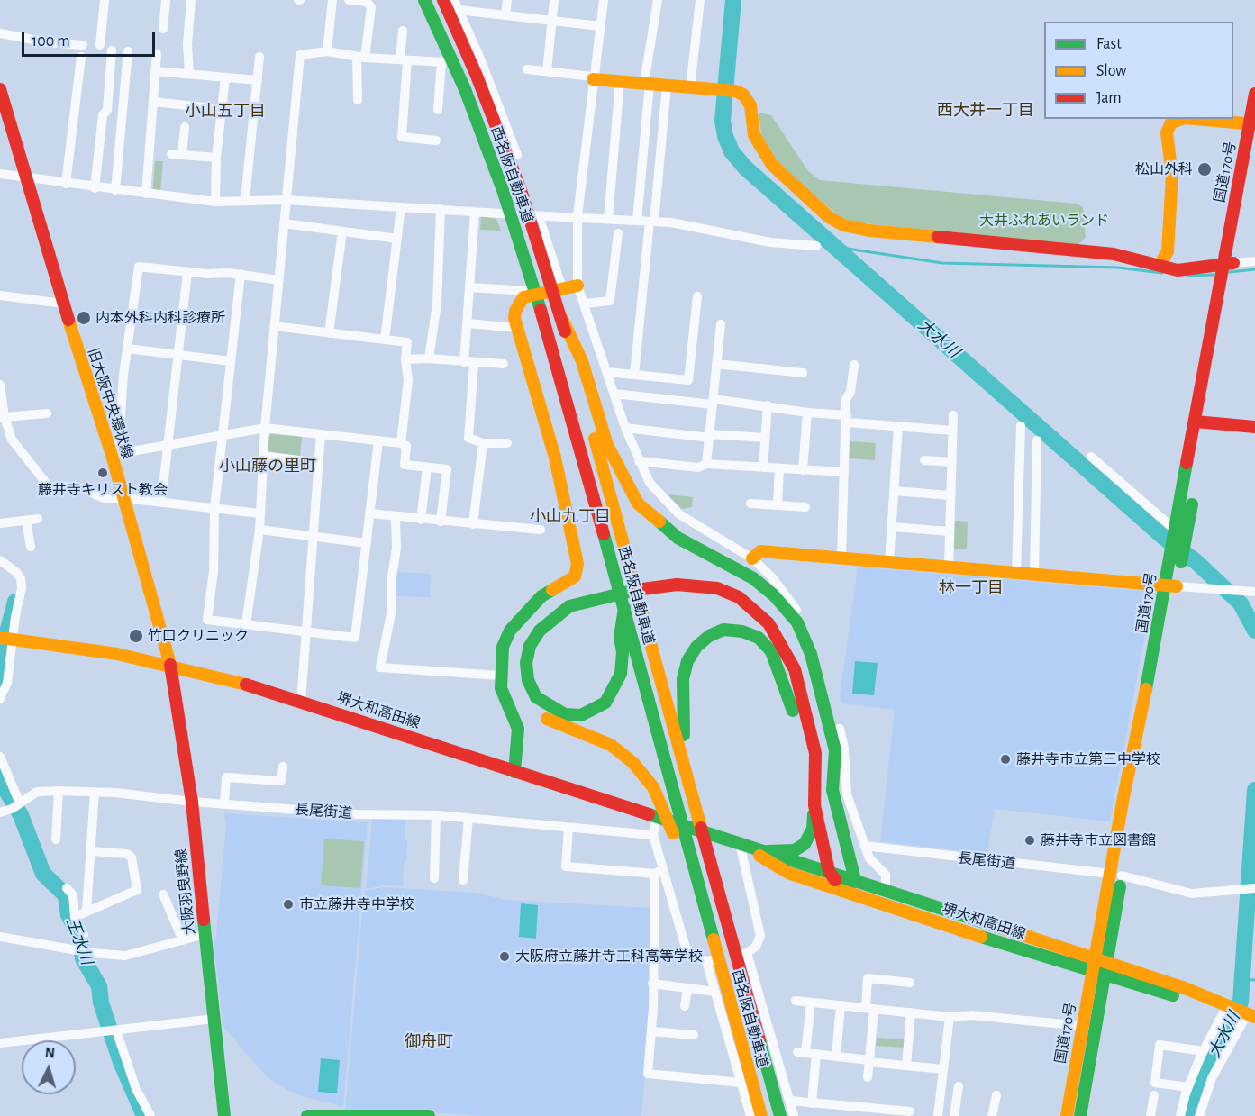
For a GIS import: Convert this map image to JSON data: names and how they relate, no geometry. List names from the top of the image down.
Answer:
{
  "streets": {
    "main road": [
      "国道170号",
      "西名阪自動車道",
      "旧大阪中央環状線",
      "堺大和高田線",
      "大阪羽曳野線"
    ],
    "street": ["長尾街道"]
  },
  "crossings": [
    ["国道170号", "堺大和高田線"],
    ["国道170号", "長尾街道"],
    ["旧大阪中央環状線", "堺大和高田線"],
    ["旧大阪中央環状線", "大阪羽曳野線"],
    ["堺大和高田線", "大阪羽曳野線"],
    ["長尾街道", "大阪羽曳野線"]
  ],
  "districts": [
    "西大井一丁目",
    "小山五丁目",
    "小山藤の里町",
    "小山九丁目",
    "林一丁目",
    "御舟町"
  ],
  "water": ["大水川", "王水川"],
  "parks": ["大井ふれあいランド"],
  "places": [
    "松山外科",
    "内本外科内科診療所",
    "藤井寺キリスト教会",
    "竹口クリニック",
    "藤井寺市立第三中学校",
    "藤井寺市立図書館",
    "市立藤井寺中学校",
    "大阪府立藤井寺工科高等学校"
  ],
  "legend": ["Fast", "Slow", "Jam"],
  "scale_bar": "100 m",
  "north": "top"
}
